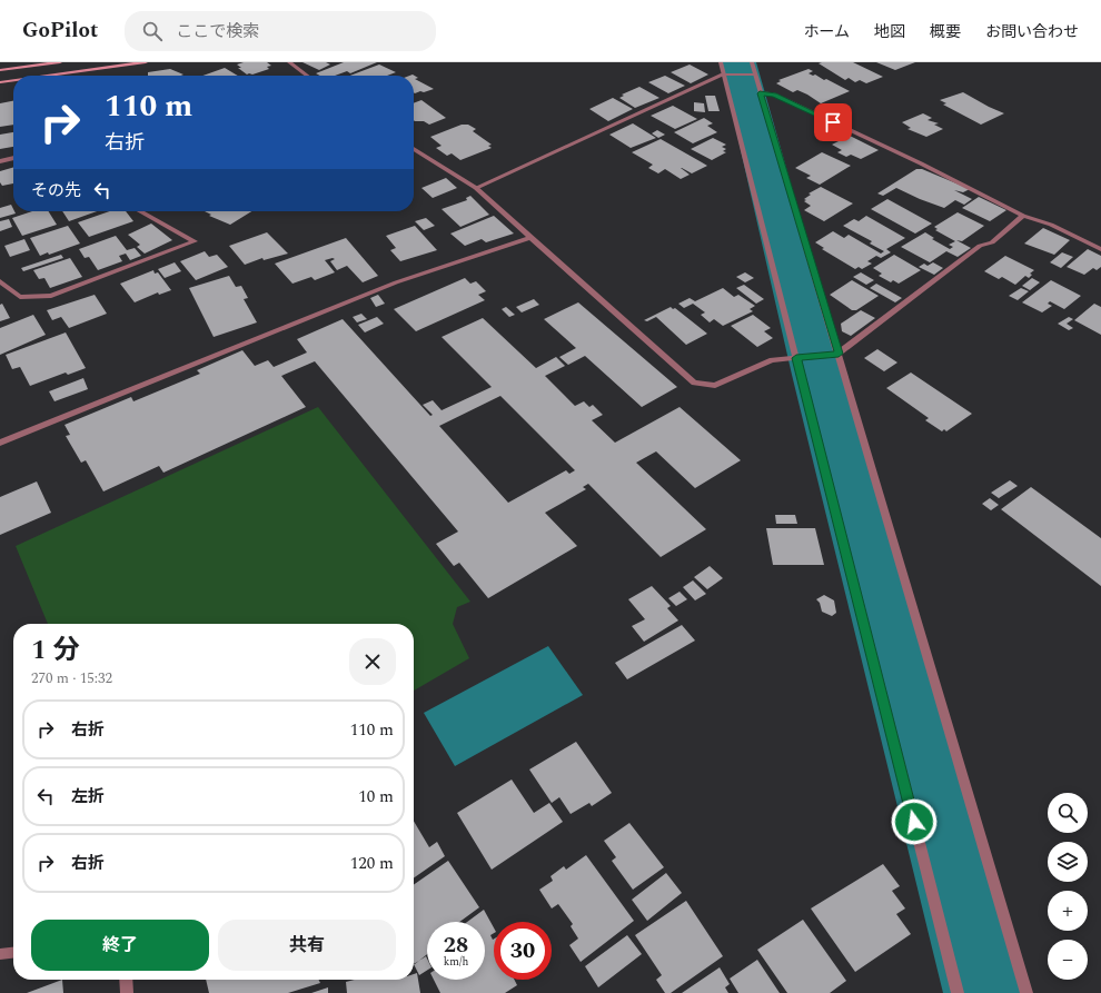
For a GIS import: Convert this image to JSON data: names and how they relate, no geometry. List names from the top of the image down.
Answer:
{
  "page": {
    "header": "GoPilot",
    "search": "ここで検索",
    "nav": [
      "ホーム",
      "地図",
      "概要",
      "お問い合わせ"
    ],
    "turn": ["110 m", "右折"],
    "then": "その先",
    "heading": ["1 分", "270 m · 15:32"],
    "list": [
      {
        "name": "右折",
        "value": "110 m"
      },
      {
        "name": "左折",
        "value": "10 m"
      },
      {
        "name": "右折",
        "value": "120 m"
      }
    ],
    "map_buttons": ["+", "−"],
    "buttons": ["終了", "共有"],
    "speed": "28 km/h",
    "limit": "30"
  }
}
